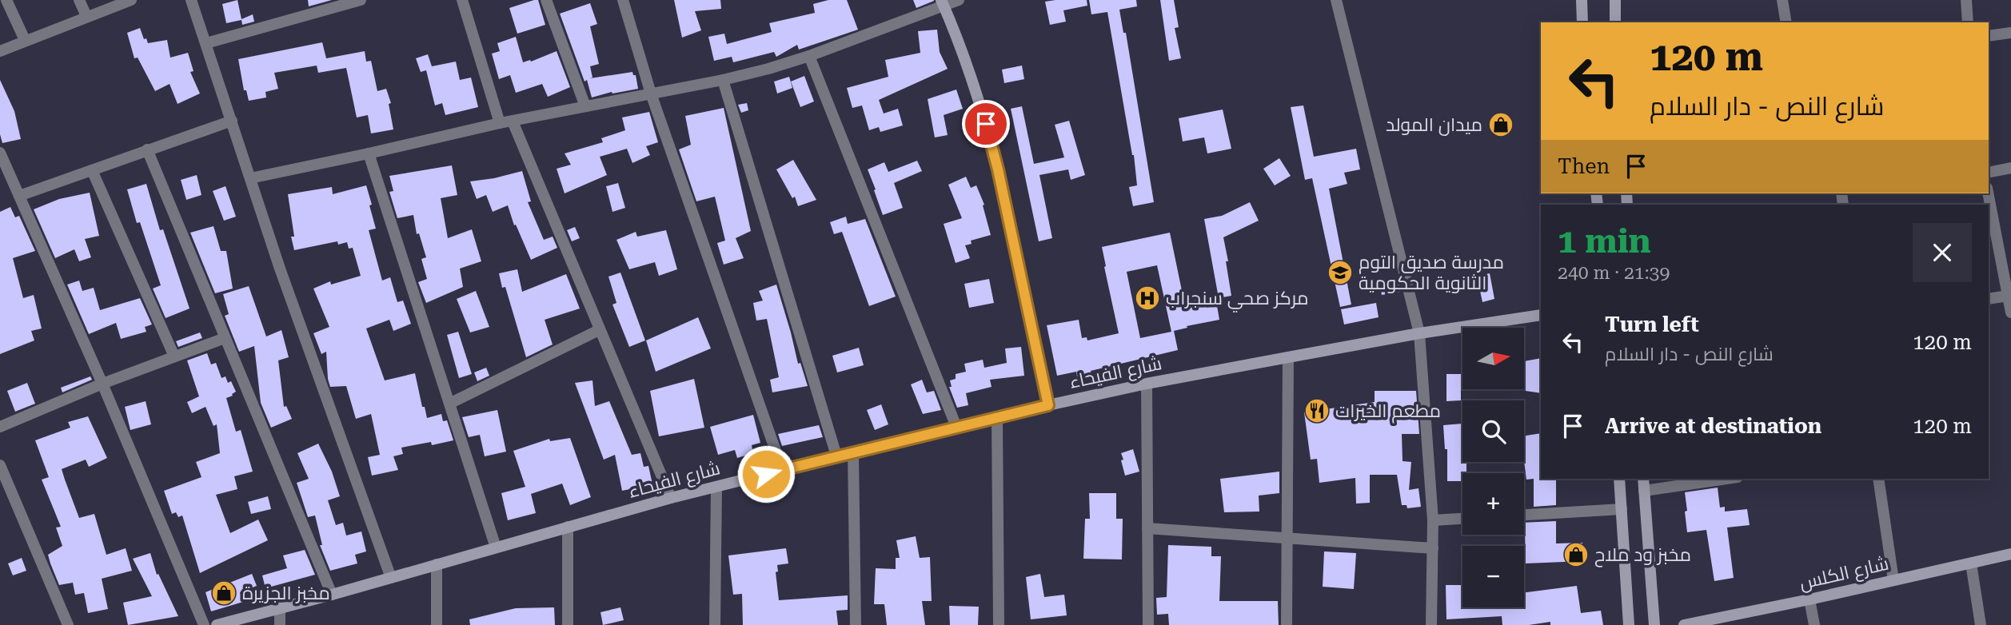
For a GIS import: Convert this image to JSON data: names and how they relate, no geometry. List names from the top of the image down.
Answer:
{
  "streets": {
    "street": ["شارع الفيحاء", "شارع الكلس"]
  },
  "places": {
    "shop": ["ميدان المولد", "مخبز ود ملاح", "مخبز الجزيرة"],
    "school or university": ["مدرسة صديق التوم الثانوية الحكومية"],
    "hospital": ["مركز صحي سنجراب"],
    "restaurant": ["مطعم الخيرات"]
  },
  "north": "right",
  "page": {
    "turn": ["120 m", "شارع النص - دار السلام"],
    "then": "Then",
    "heading": ["1 min", "240 m · 21:39"],
    "list": [
      {
        "name": "Turn left",
        "note": "شارع النص - دار السلام",
        "value": "120 m"
      },
      {
        "name": "Arrive at destination",
        "value": "120 m"
      }
    ],
    "map_buttons": ["+", "−"]
  }
}
